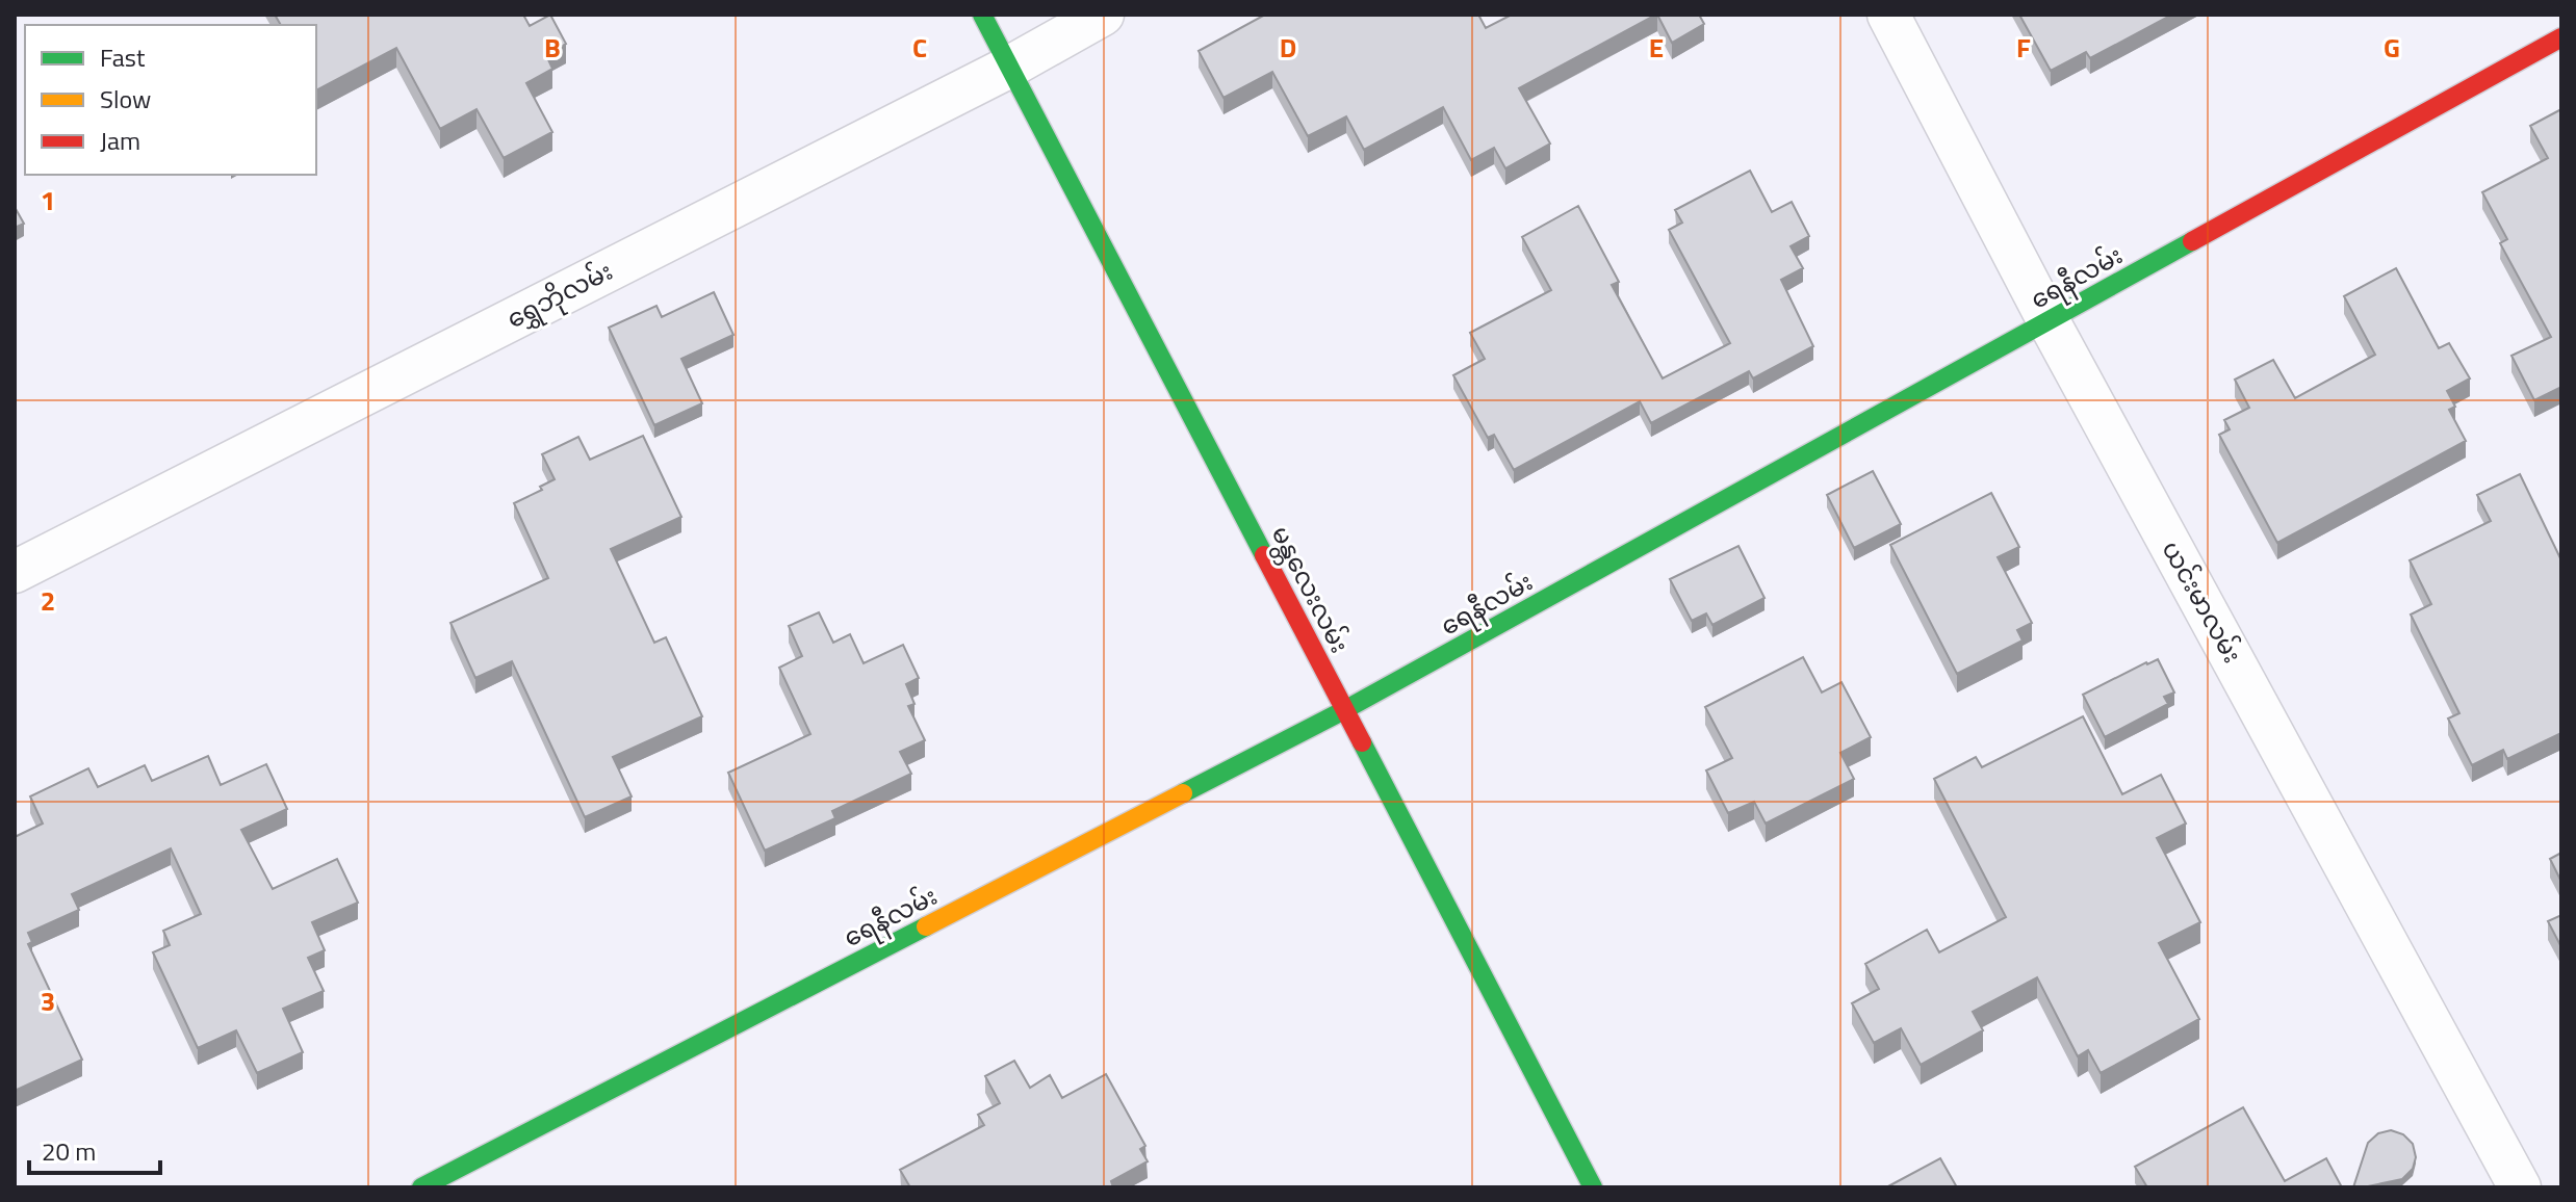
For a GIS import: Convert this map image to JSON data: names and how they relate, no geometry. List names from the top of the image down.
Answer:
{
  "streets": {
    "street": [
      "ရေနီလမ်း",
      "ရွှေဘိုလမ်း",
      "မန္တလေးလမ်း",
      "ယင်းမာလမ်း"
    ]
  },
  "crossings": [
    ["ရေနီလမ်း", "မန္တလေးလမ်း"],
    ["ရေနီလမ်း", "ယင်းမာလမ်း"],
    ["ရွှေဘိုလမ်း", "မန္တလေးလမ်း"]
  ],
  "legend": ["Fast", "Slow", "Jam"],
  "scale_bar": "20 m",
  "grid": {
    "columns": [
      "B",
      "C",
      "D",
      "E",
      "F",
      "G"
    ],
    "rows": ["1", "2", "3"]
  }
}
